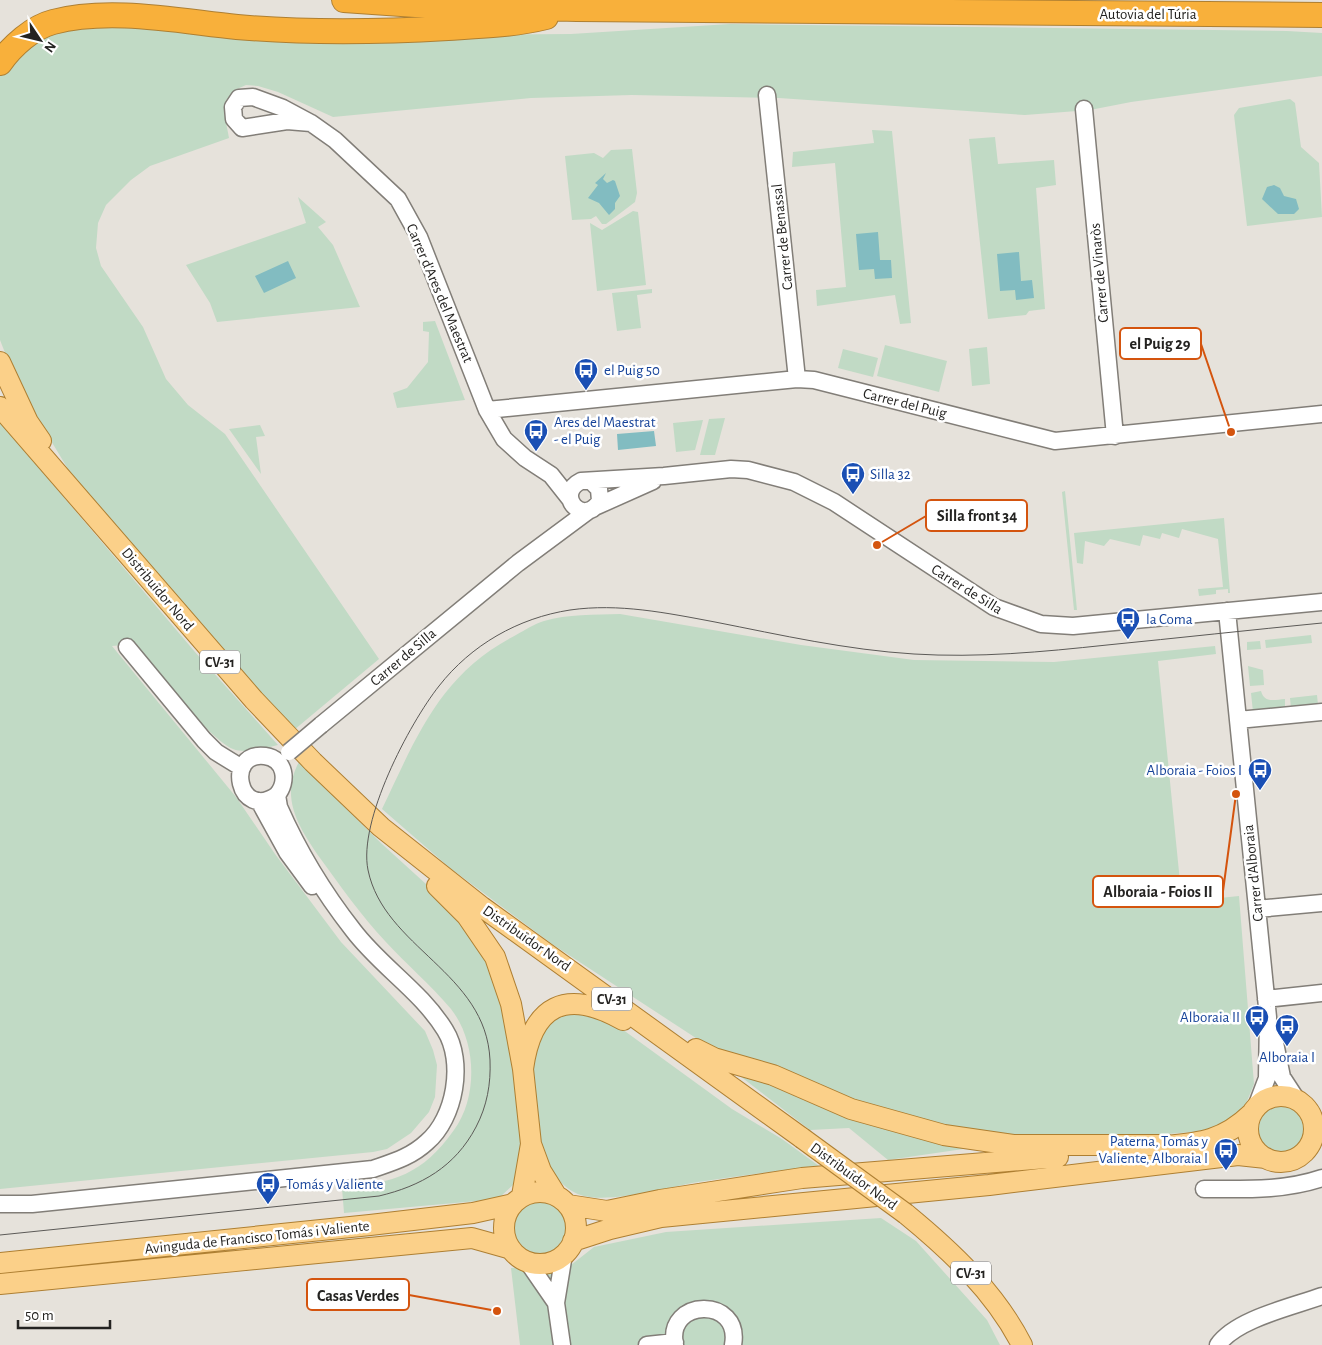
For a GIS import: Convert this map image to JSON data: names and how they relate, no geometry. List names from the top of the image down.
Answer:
{
  "streets": {
    "highway": ["Autovia del Túria"],
    "main road": ["Distribuïdor Nord", "CV-31", "Avinguda de Francisco Tomás i Valiente"],
    "street": [
      "Carrer de Benassal",
      "Carrer de Vinaròs",
      "Carrer d'Ares del Maestrat",
      "Carrer del Puig",
      "Carrer de Silla",
      "Carrer d'Alboraia"
    ]
  },
  "crossings": [
    ["Carrer de Benassal", "Carrer del Puig"],
    ["Carrer de Vinaròs", "Carrer del Puig"],
    ["Carrer d'Ares del Maestrat", "Carrer del Puig"],
    ["Carrer d'Ares del Maestrat", "Carrer de Silla"],
    ["Carrer de Silla", "Carrer d'Alboraia"]
  ],
  "places": {
    "bus stop": [
      "el Puig 50",
      "Ares del Maestrat - el Puig",
      "Silla 32",
      "la Coma",
      "Alboraia - Foios I",
      "Alboraia II",
      "Alboraia I",
      "Paterna, Tomás y Valiente, Alboraia I",
      "Tomás y Valiente"
    ],
    "other": [
      "el Puig 29",
      "Silla front 34",
      "Alboraia - Foios II",
      "Casas Verdes"
    ]
  },
  "scale_bar": "50 m",
  "north": "bottom right"
}
